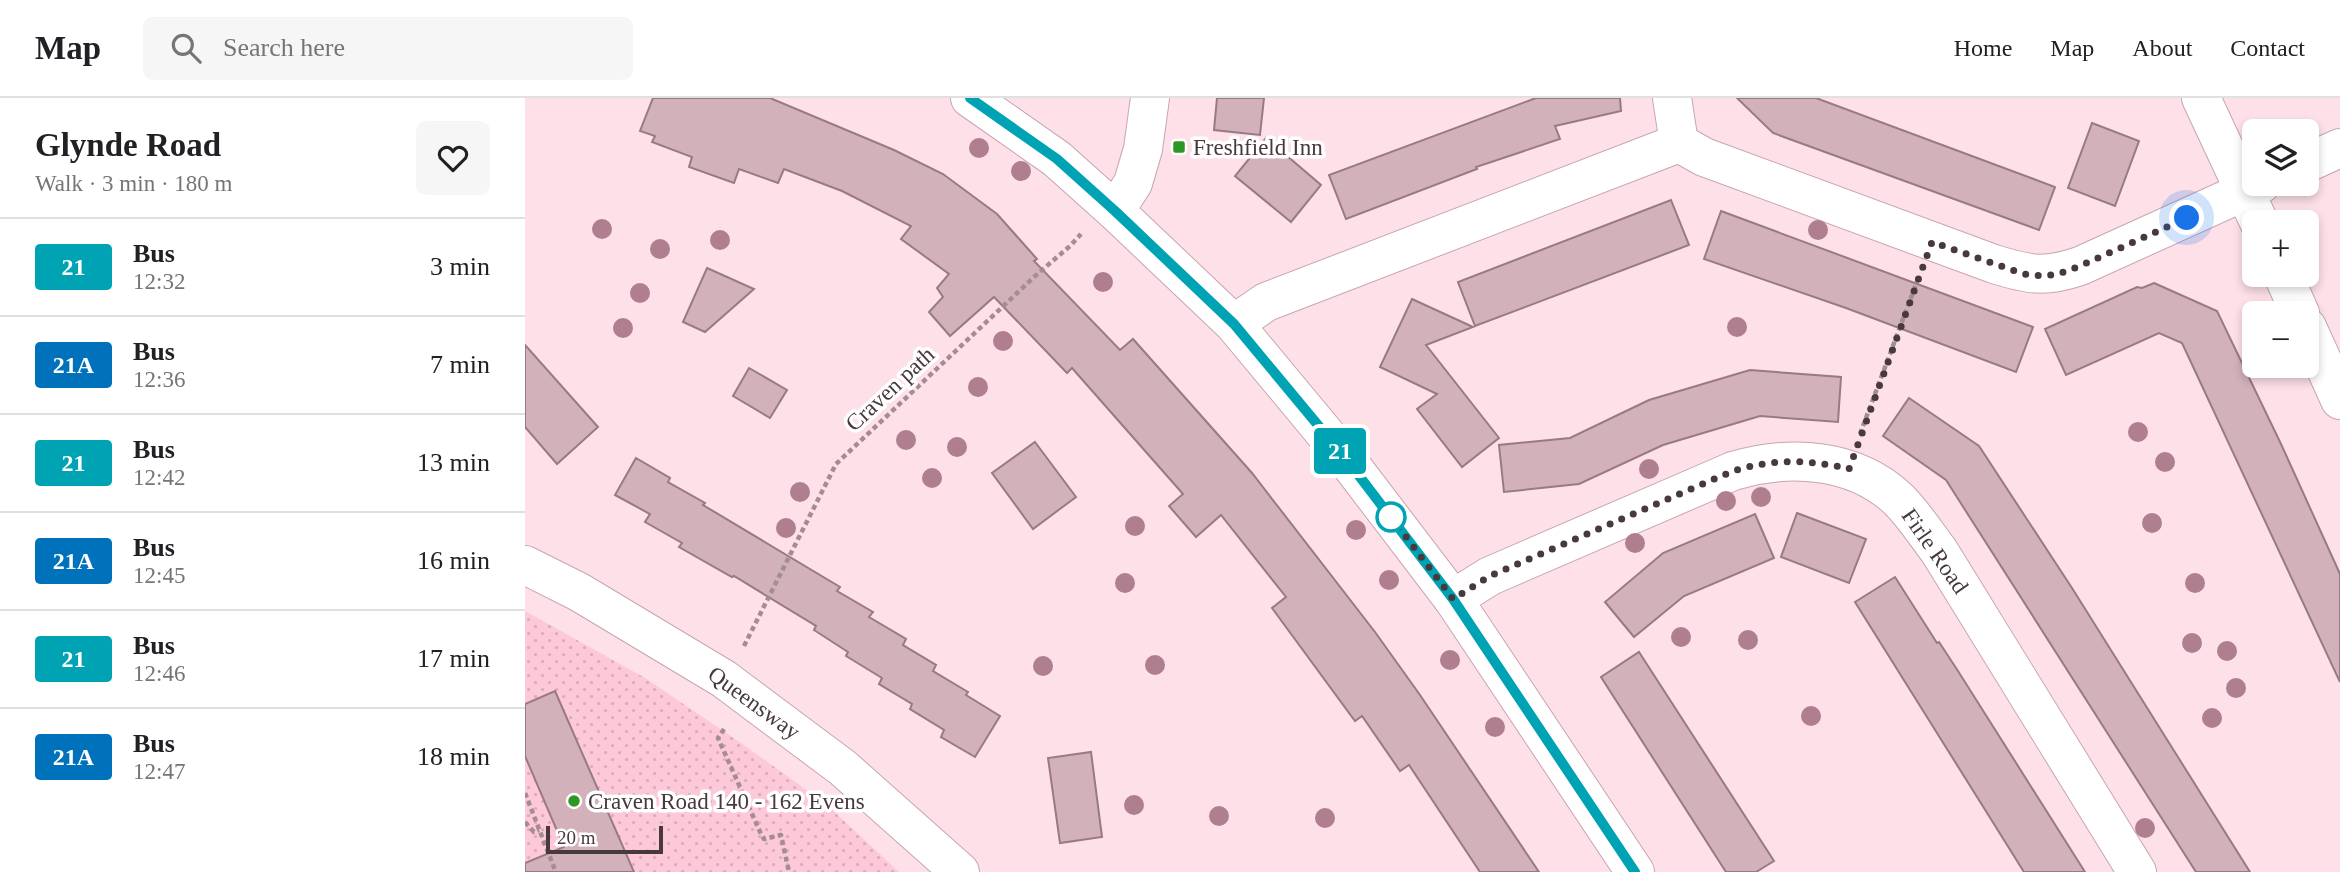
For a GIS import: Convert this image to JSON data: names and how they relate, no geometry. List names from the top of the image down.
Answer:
{
  "streets": {
    "street": ["Firle Road", "Queensway"],
    "path": ["Craven path"]
  },
  "places": {
    "transit": ["Freshfield Inn"],
    "other": ["Craven Road 140 - 162 Evens"]
  },
  "lines": ["bus line 21"],
  "scale_bar": "20 m",
  "page": {
    "header": "Map",
    "search": "Search here",
    "nav": [
      "Home",
      "Map",
      "About",
      "Contact"
    ],
    "heading": ["Glynde Road", "Walk · 3 min · 180 m"],
    "on_map": "21",
    "map_buttons": ["+", "−"],
    "list": [
      {
        "mark": "21",
        "name": "Bus",
        "note": "12:32",
        "value": "3 min"
      },
      {
        "mark": "21A",
        "name": "Bus",
        "note": "12:36",
        "value": "7 min"
      },
      {
        "mark": "21",
        "name": "Bus",
        "note": "12:42",
        "value": "13 min"
      },
      {
        "mark": "21A",
        "name": "Bus",
        "note": "12:45",
        "value": "16 min"
      },
      {
        "mark": "21",
        "name": "Bus",
        "note": "12:46",
        "value": "17 min"
      },
      {
        "mark": "21A",
        "name": "Bus",
        "note": "12:47",
        "value": "18 min"
      }
    ],
    "scale": "20 m"
  }
}
